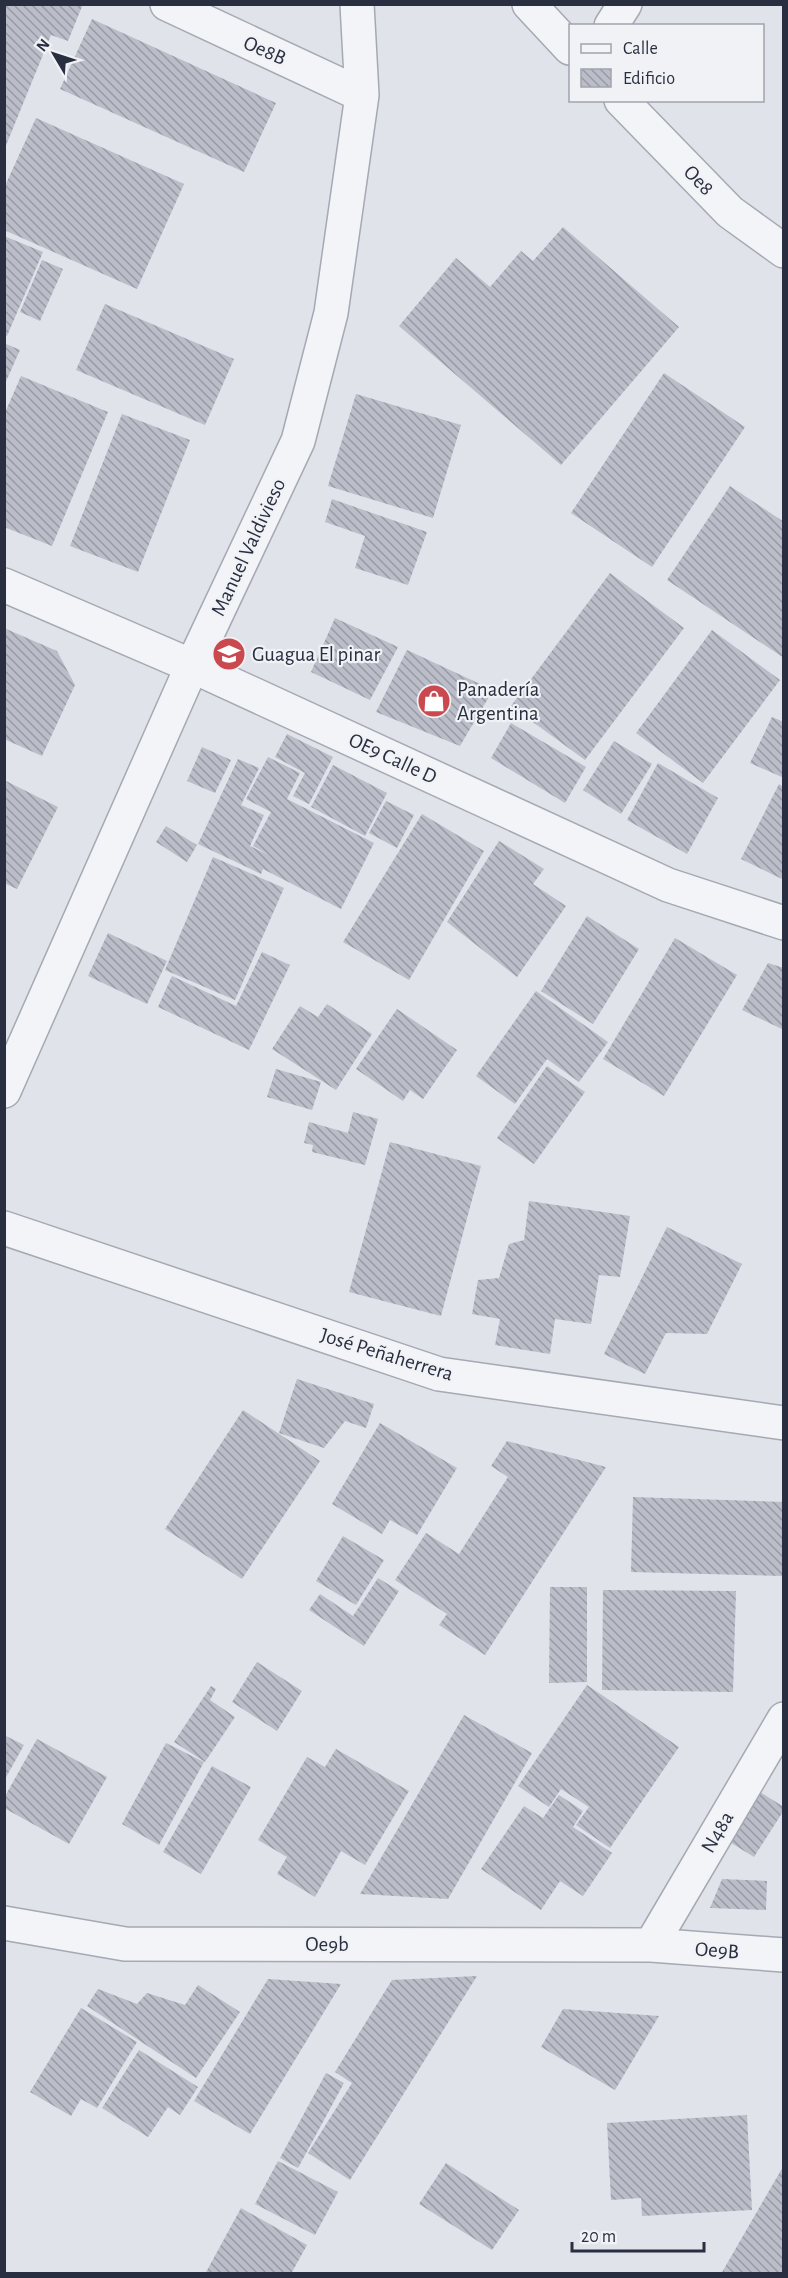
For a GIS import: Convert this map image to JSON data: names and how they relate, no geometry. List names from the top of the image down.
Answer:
{
  "streets": {
    "street": [
      "Oe8B",
      "Oe8",
      "Manuel Valdivieso",
      "OE9 Calle D",
      "José Peñaherrera",
      "N48a",
      "Oe9b",
      "Oe9B"
    ]
  },
  "crossings": [
    ["Oe8B", "Manuel Valdivieso"],
    ["Manuel Valdivieso", "OE9 Calle D"],
    ["N48a", "Oe9b"],
    ["N48a", "Oe9B"],
    ["Oe9b", "Oe9B"]
  ],
  "places": {
    "school or university": ["Guagua El pinar"],
    "shop": ["Panadería Argentina"]
  },
  "legend": ["Calle", "Edificio"],
  "scale_bar": "20 m",
  "north": "top left"
}
